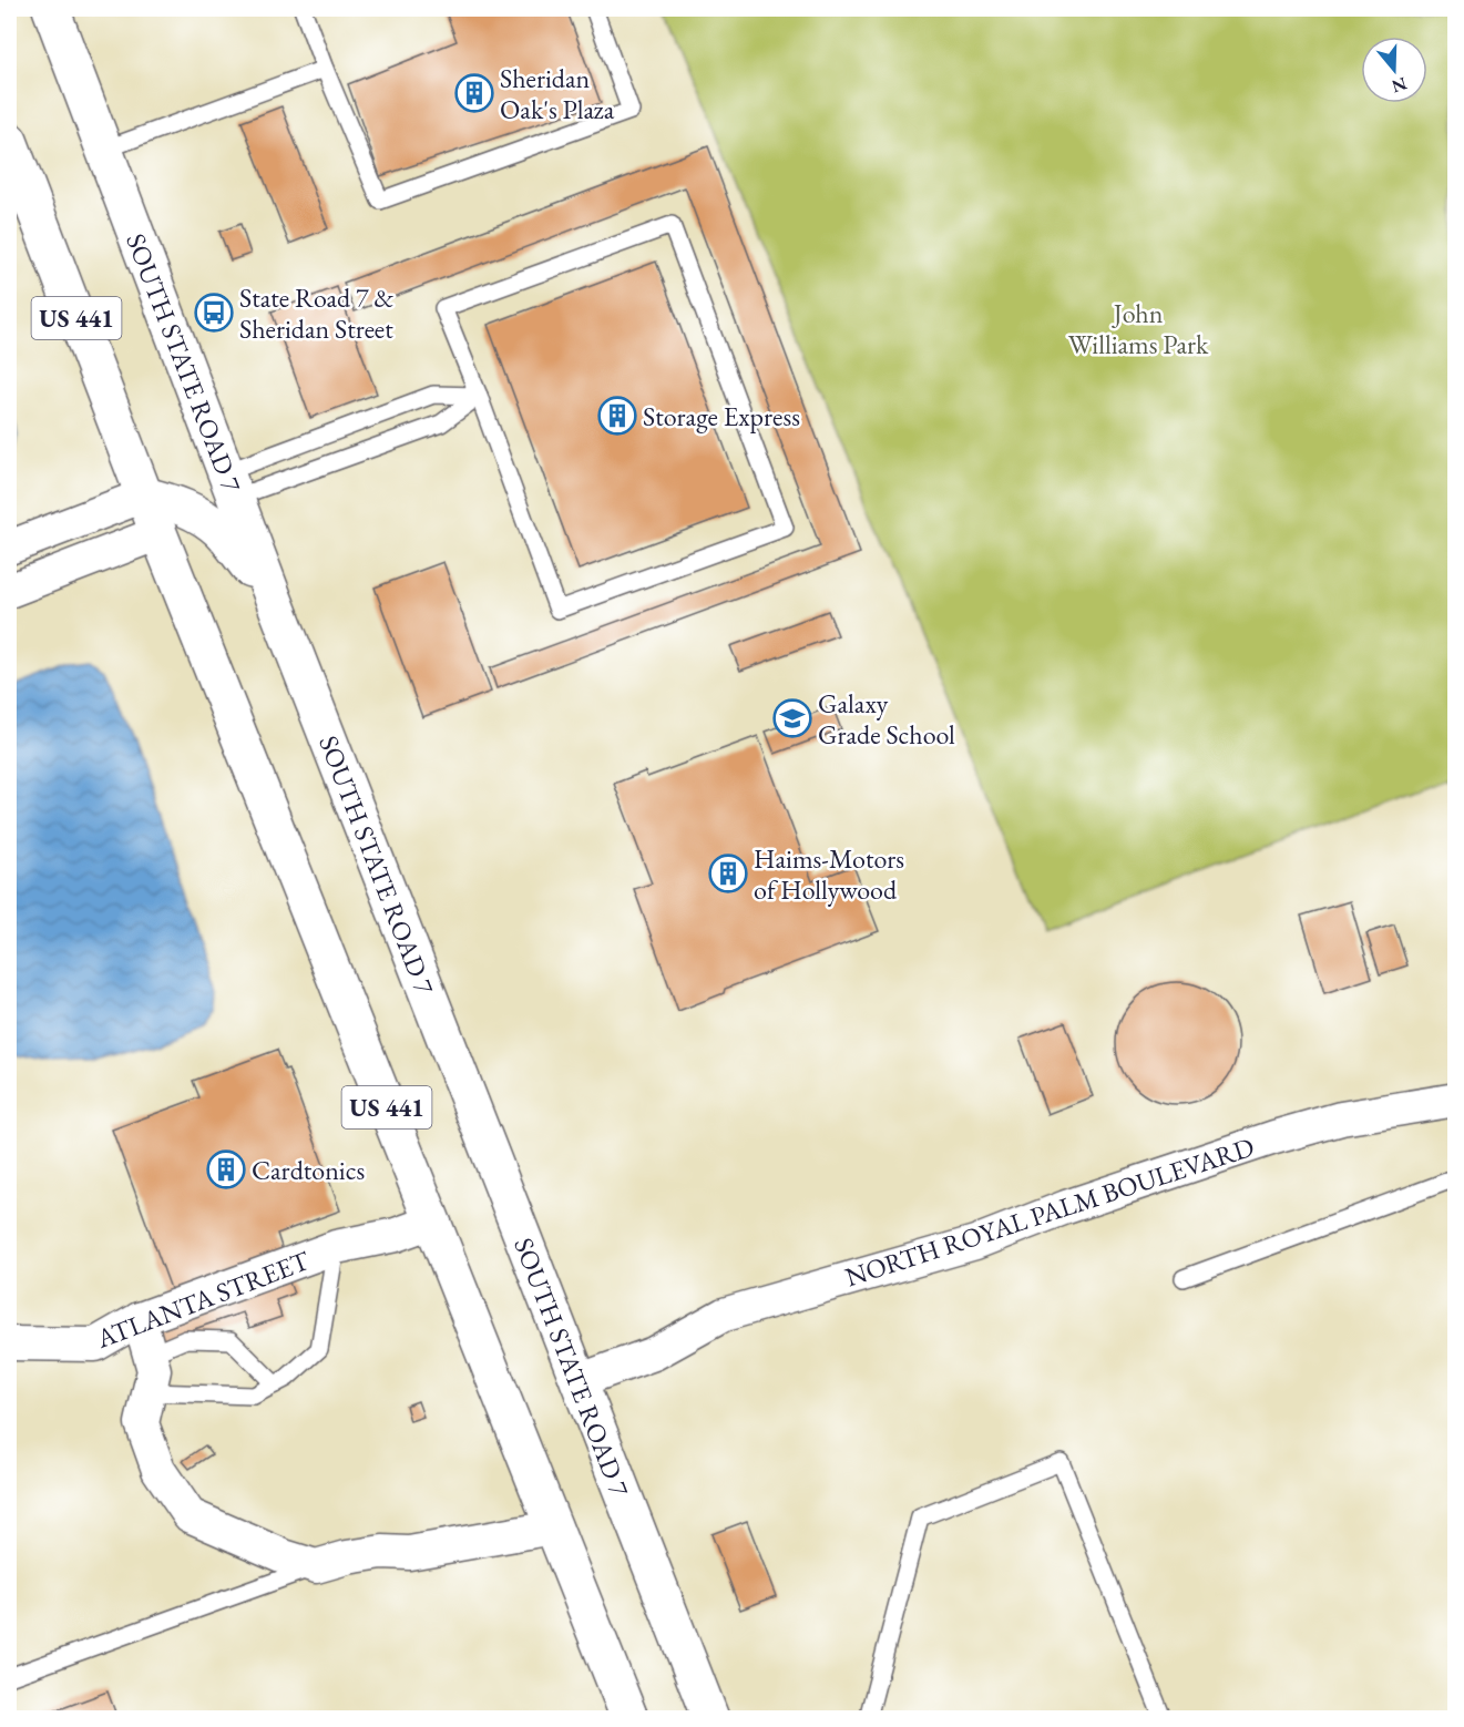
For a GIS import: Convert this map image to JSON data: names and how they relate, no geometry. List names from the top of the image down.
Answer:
{
  "streets": {
    "main road": ["US 441", "SOUTH STATE ROAD 7"],
    "street": ["NORTH ROYAL PALM BOULEVARD", "ATLANTA STREET"]
  },
  "crossings": [
    ["US 441", "ATLANTA STREET"],
    ["SOUTH STATE ROAD 7", "NORTH ROYAL PALM BOULEVARD"]
  ],
  "parks": ["John Williams Park"],
  "places": {
    "building": [
      "Sheridan Oak's Plaza",
      "Storage Express",
      "Haims-Motors of Hollywood",
      "Cardtonics"
    ],
    "bus stop": ["State Road 7 & Sheridan Street"],
    "school or university": ["Galaxy Grade School"]
  },
  "north": "bottom"
}
